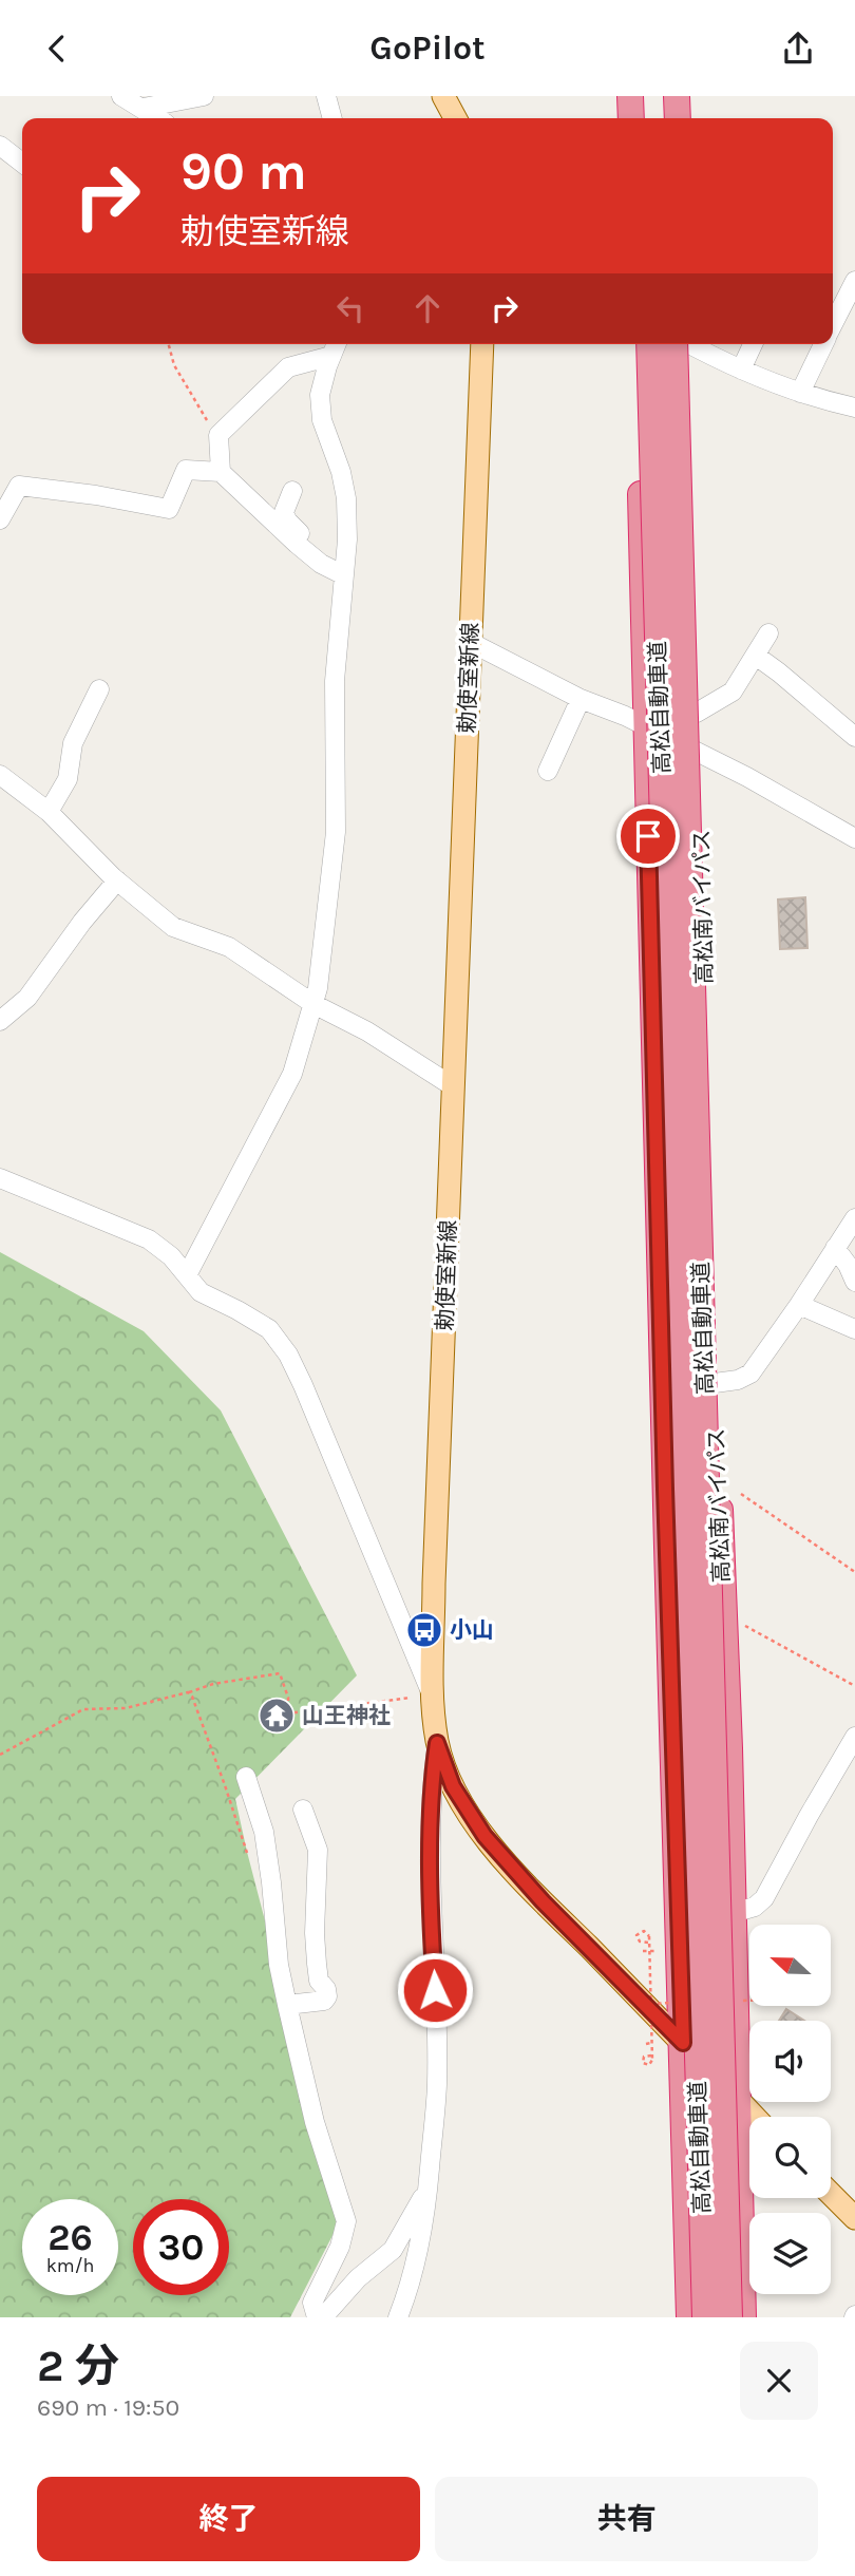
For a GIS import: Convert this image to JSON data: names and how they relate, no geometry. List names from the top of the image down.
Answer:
{
  "streets": {
    "highway": ["高松自動車道", "高松南バイパス"],
    "main road": ["勅使室新線"]
  },
  "crossings": [
    ["勅使室新線", "高松南バイパス"]
  ],
  "places": {
    "bus stop": ["小山"],
    "temple": ["山王神社"]
  },
  "north": "left",
  "page": {
    "header": "GoPilot",
    "turn": ["90 m", "勅使室新線"],
    "speed": "26 km/h",
    "limit": "30",
    "heading": ["2 分", "690 m · 19:50"],
    "buttons": ["終了", "共有"]
  }
}
